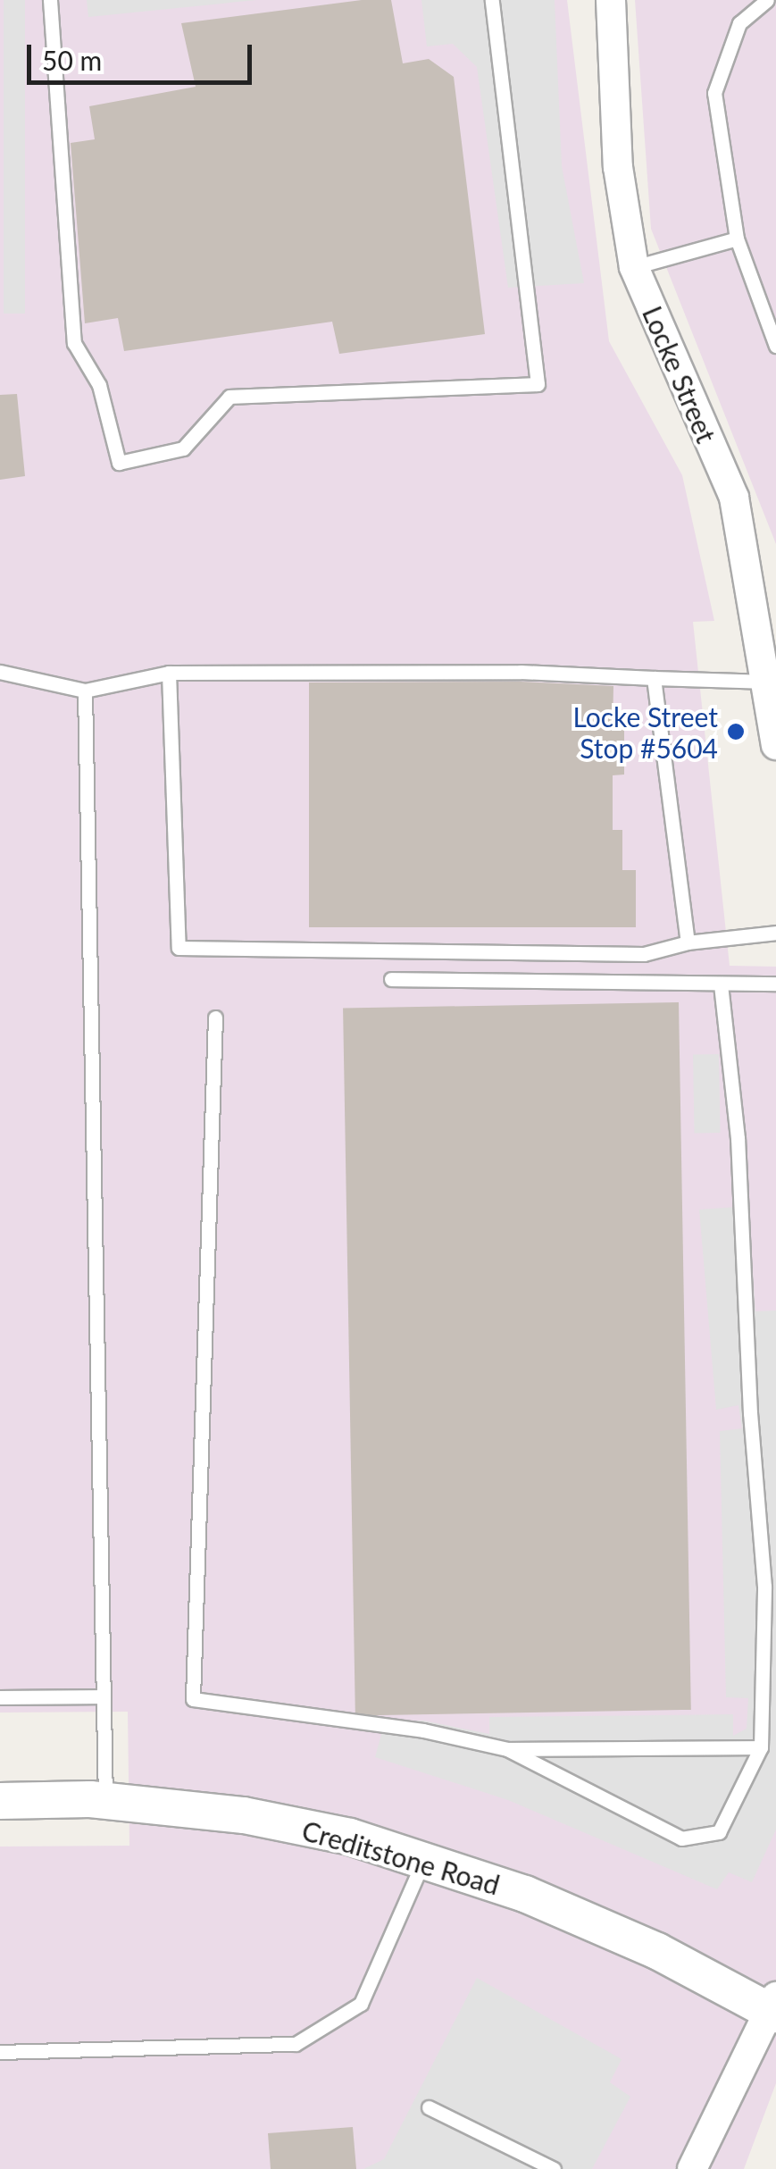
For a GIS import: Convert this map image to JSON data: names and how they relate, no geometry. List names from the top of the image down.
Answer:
{
  "streets": {
    "street": ["Locke Street", "Creditstone Road"]
  },
  "places": ["Locke Street Stop #5604"],
  "scale_bar": "50 m"
}
